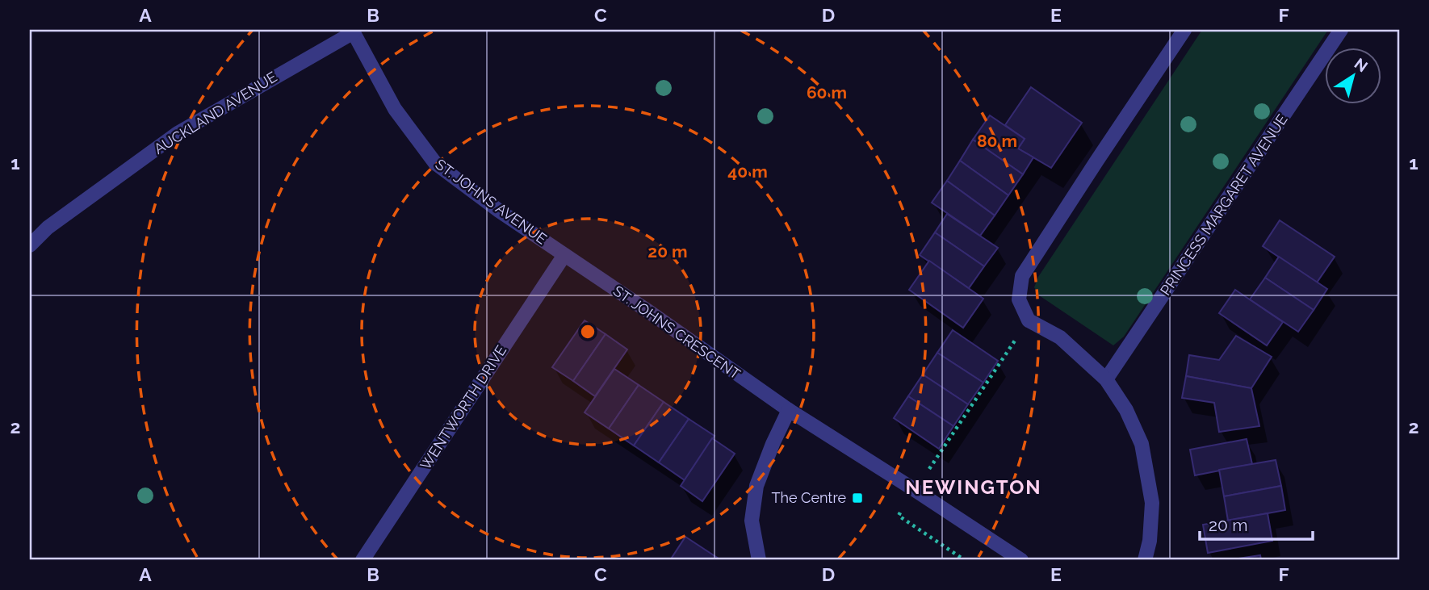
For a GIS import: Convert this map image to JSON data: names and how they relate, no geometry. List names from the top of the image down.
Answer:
{
  "streets": {
    "street": [
      "AUCKLAND AVENUE",
      "ST. JOHNS AVENUE",
      "PRINCESS MARGARET AVENUE",
      "ST. JOHNS CRESCENT",
      "WENTWORTH DRIVE"
    ]
  },
  "crossings": [
    ["AUCKLAND AVENUE", "ST. JOHNS AVENUE"],
    ["ST. JOHNS AVENUE", "ST. JOHNS CRESCENT"],
    ["ST. JOHNS AVENUE", "WENTWORTH DRIVE"],
    ["ST. JOHNS CRESCENT", "WENTWORTH DRIVE"]
  ],
  "districts": ["NEWINGTON"],
  "places": {
    "transit": ["The Centre"]
  },
  "scale_bar": "20 m",
  "north": "top right",
  "grid": {
    "columns": [
      "A",
      "B",
      "C",
      "D",
      "E",
      "F"
    ],
    "rows": ["1", "2"]
  },
  "rings": [
    "60 m",
    "80 m",
    "40 m",
    "20 m"
  ]
}
